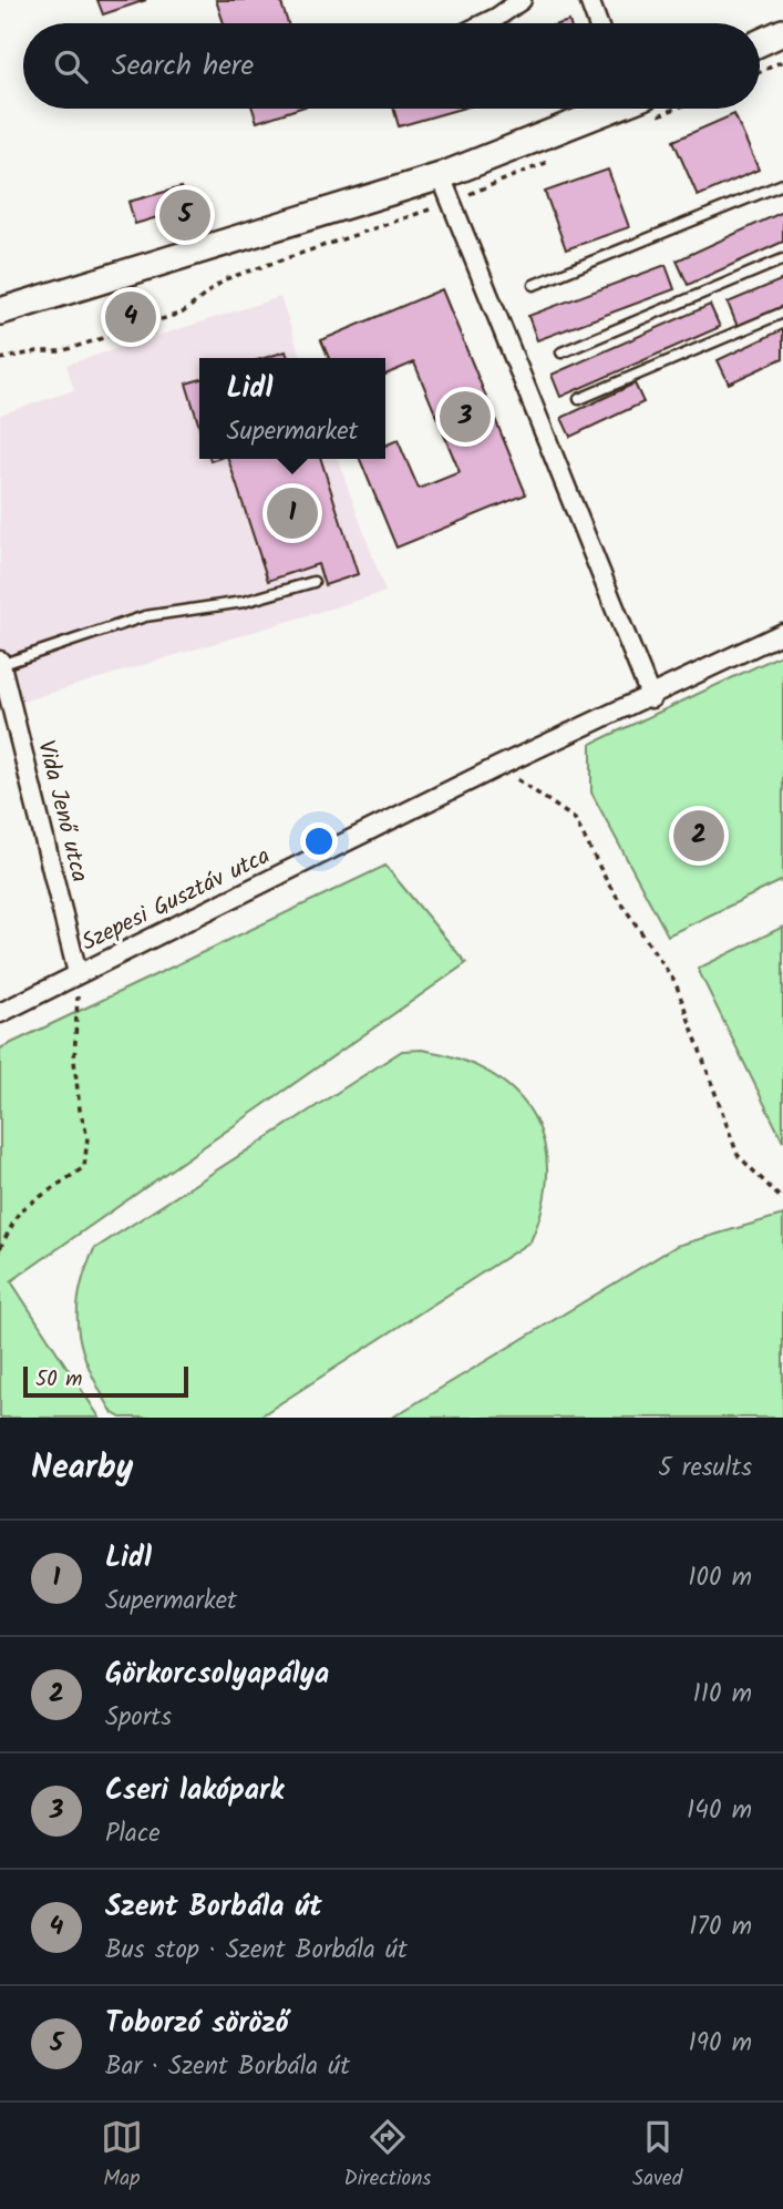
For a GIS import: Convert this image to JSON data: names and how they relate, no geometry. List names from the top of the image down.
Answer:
{
  "streets": {
    "street": ["Vida Jenő utca", "Szepesi Gusztáv utca"]
  },
  "crossings": [
    ["Vida Jenő utca", "Szepesi Gusztáv utca"]
  ],
  "scale_bar": "50 m",
  "page": {
    "search": "Search here",
    "pins": [
      "5",
      "4",
      "3",
      "1",
      "2"
    ],
    "popup": ["Lidl", "Supermarket"],
    "scale": "50 m",
    "heading": ["Nearby", "5 results"],
    "list": [
      {
        "mark": "1",
        "name": "Lidl",
        "note": "Supermarket",
        "value": "100 m"
      },
      {
        "mark": "2",
        "name": "Görkorcsolyapálya",
        "note": "Sports",
        "value": "110 m"
      },
      {
        "mark": "3",
        "name": "Cseri lakópark",
        "note": "Place",
        "value": "140 m"
      },
      {
        "mark": "4",
        "name": "Szent Borbála út",
        "note": "Bus stop · Szent Borbála út",
        "value": "170 m"
      },
      {
        "mark": "5",
        "name": "Toborzó söröző",
        "note": "Bar · Szent Borbála út",
        "value": "190 m"
      }
    ],
    "nav": ["Map", "Directions", "Saved"]
  }
}
